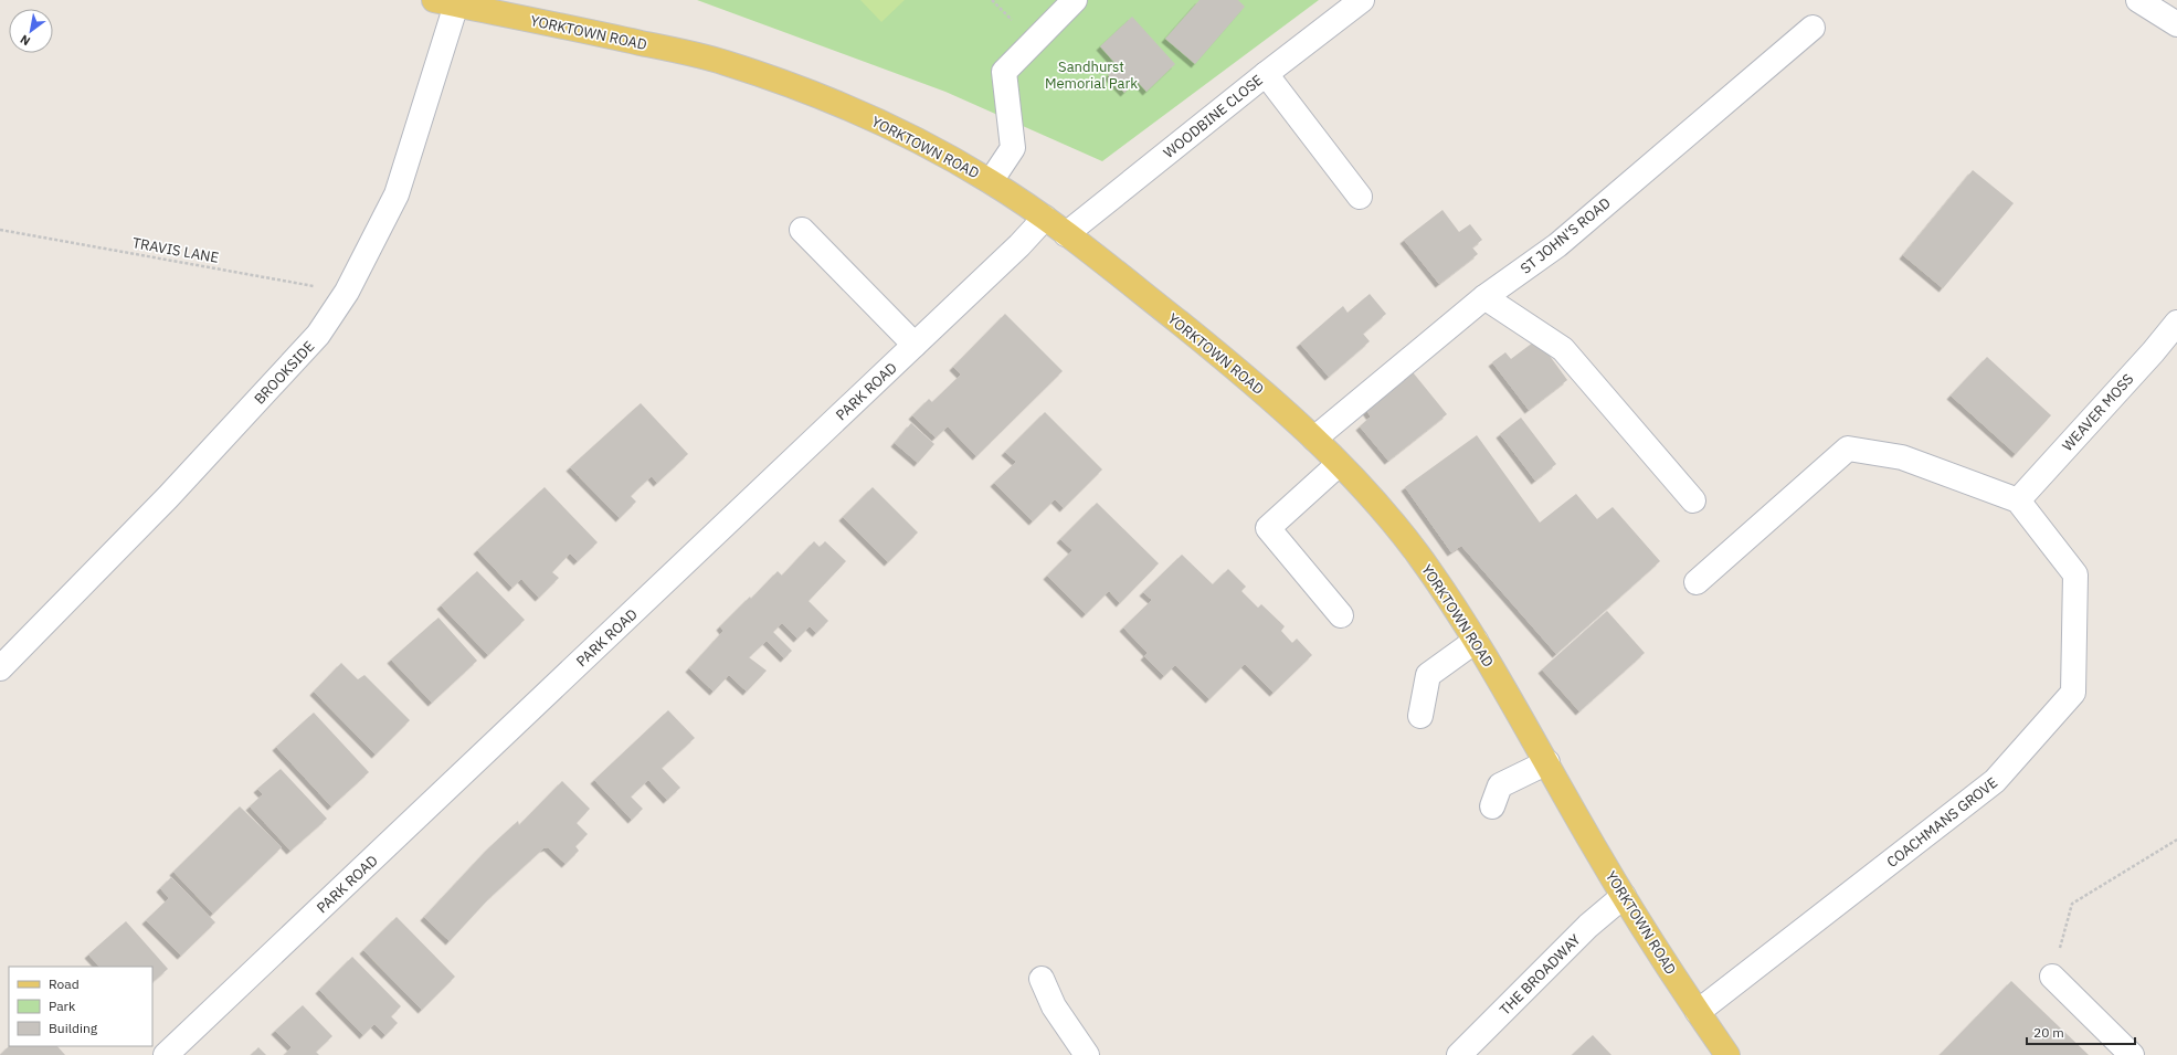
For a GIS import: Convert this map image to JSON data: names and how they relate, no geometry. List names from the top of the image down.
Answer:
{
  "streets": {
    "main road": ["YORKTOWN ROAD"],
    "street": [
      "WOODBINE CLOSE",
      "ST JOHN'S ROAD",
      "BROOKSIDE",
      "PARK ROAD",
      "WEAVER MOSS",
      "COACHMANS GROVE",
      "THE BROADWAY"
    ],
    "path": ["TRAVIS LANE"]
  },
  "crossings": [
    ["YORKTOWN ROAD", "WOODBINE CLOSE"],
    ["YORKTOWN ROAD", "ST JOHN'S ROAD"],
    ["YORKTOWN ROAD", "BROOKSIDE"],
    ["YORKTOWN ROAD", "PARK ROAD"],
    ["YORKTOWN ROAD", "COACHMANS GROVE"],
    ["YORKTOWN ROAD", "THE BROADWAY"],
    ["TRAVIS LANE", "BROOKSIDE"],
    ["WEAVER MOSS", "COACHMANS GROVE"]
  ],
  "parks": ["Sandhurst Memorial Park"],
  "legend": ["Road", "Park", "Building"],
  "scale_bar": "20 m",
  "north": "bottom left"
}
